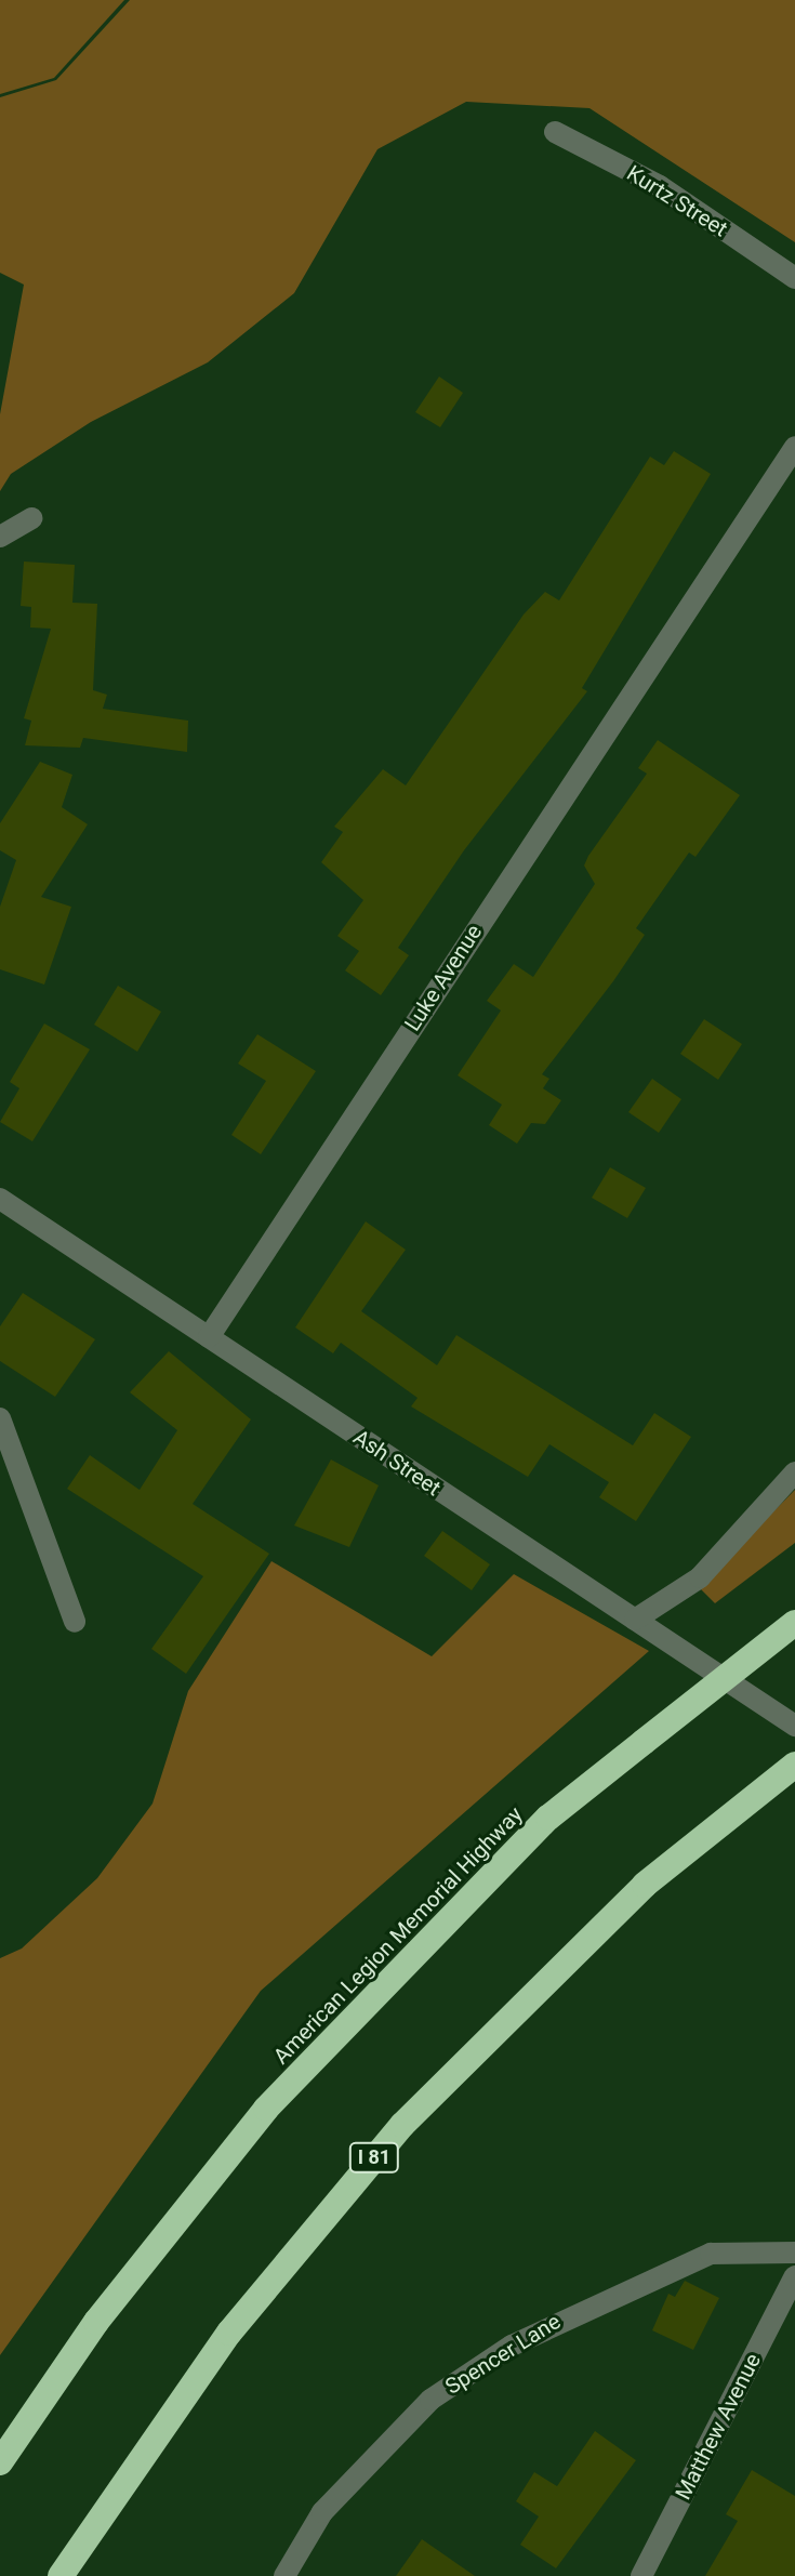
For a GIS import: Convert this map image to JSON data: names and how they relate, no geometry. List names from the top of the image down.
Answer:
{
  "streets": {
    "highway": ["American Legion Memorial Highway", "I 81"],
    "street": [
      "Kurtz Street",
      "Luke Avenue",
      "Ash Street",
      "Spencer Lane",
      "Matthew Avenue"
    ]
  },
  "crossings": [
    ["Luke Avenue", "Ash Street"]
  ]
}
